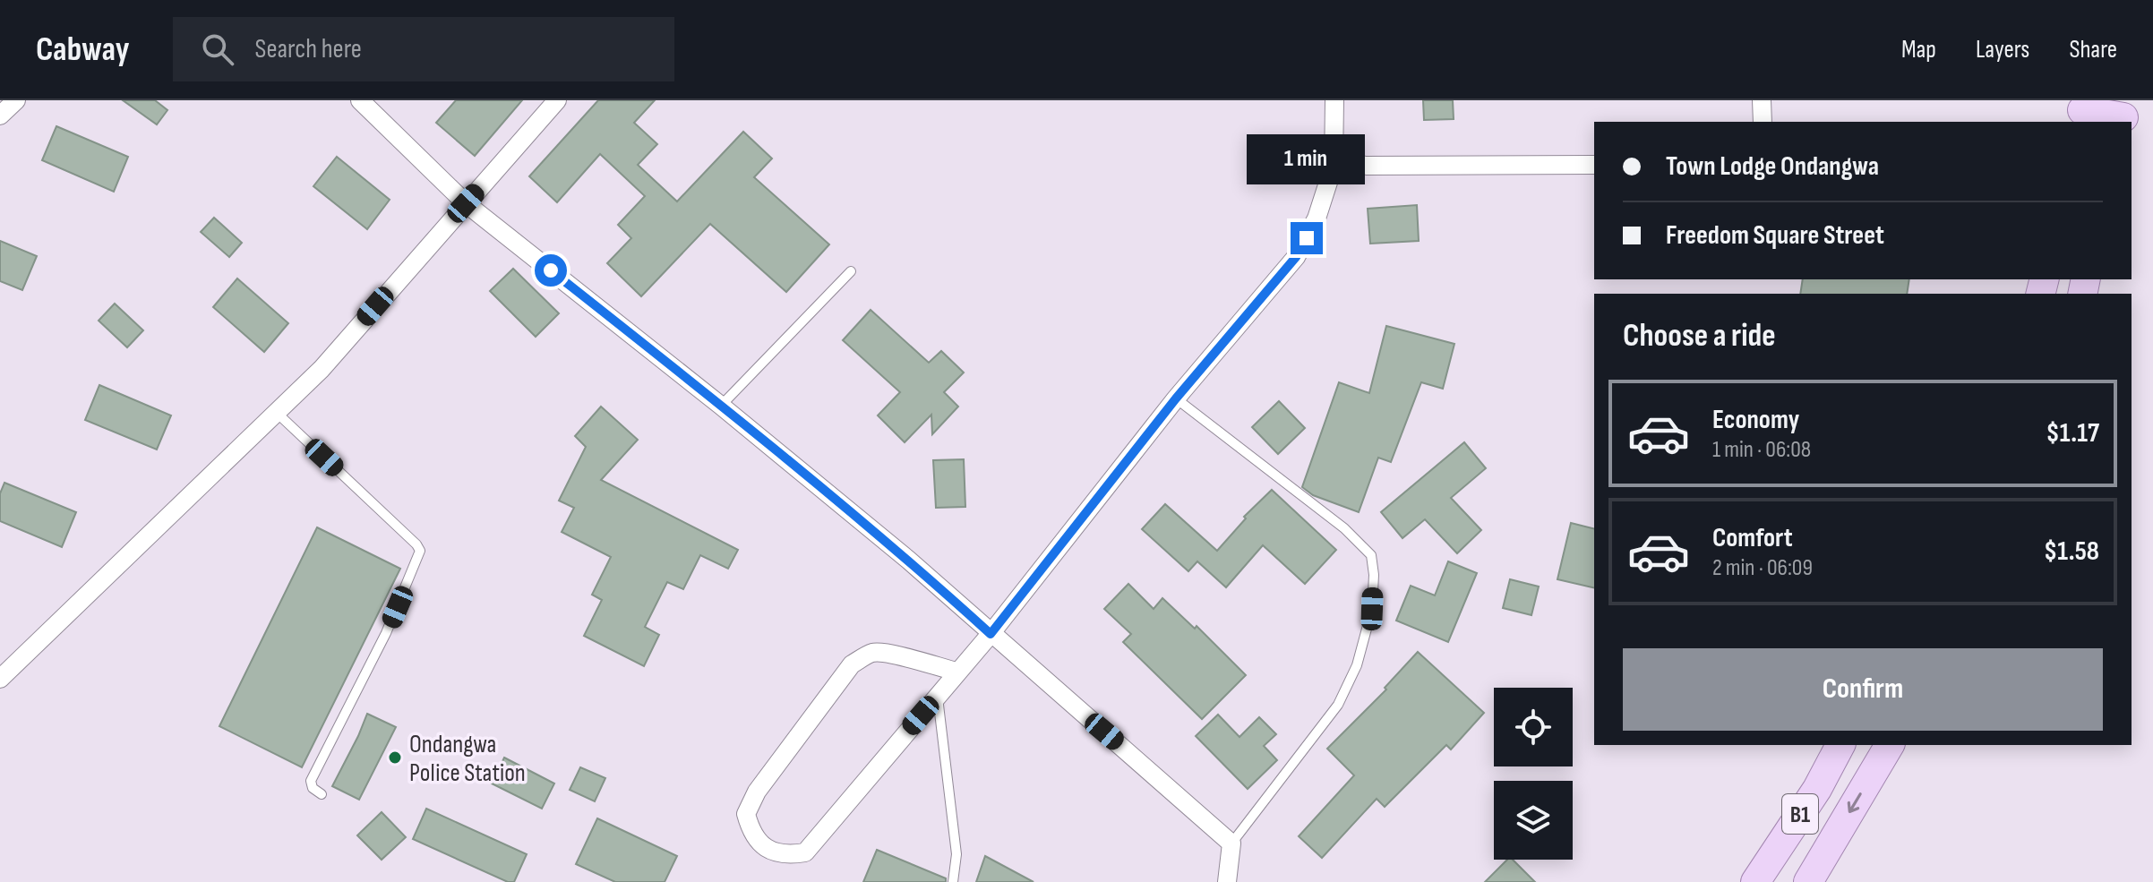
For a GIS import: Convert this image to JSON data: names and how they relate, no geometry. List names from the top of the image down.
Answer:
{
  "streets": {
    "main road": ["B1"]
  },
  "places": ["Ondangwa Police Station"],
  "page": {
    "header": "Cabway",
    "search": "Search here",
    "nav": ["Map", "Layers", "Share"],
    "banner": ["Town Lodge Ondangwa", "Freedom Square Street"],
    "bubble": "1 min",
    "heading": "Choose a ride",
    "list": [
      {
        "name": "Economy",
        "note": "1 min · 06:08",
        "value": "$1.17"
      },
      {
        "name": "Comfort",
        "note": "2 min · 06:09",
        "value": "$1.58"
      }
    ],
    "buttons": "Confirm"
  }
}
